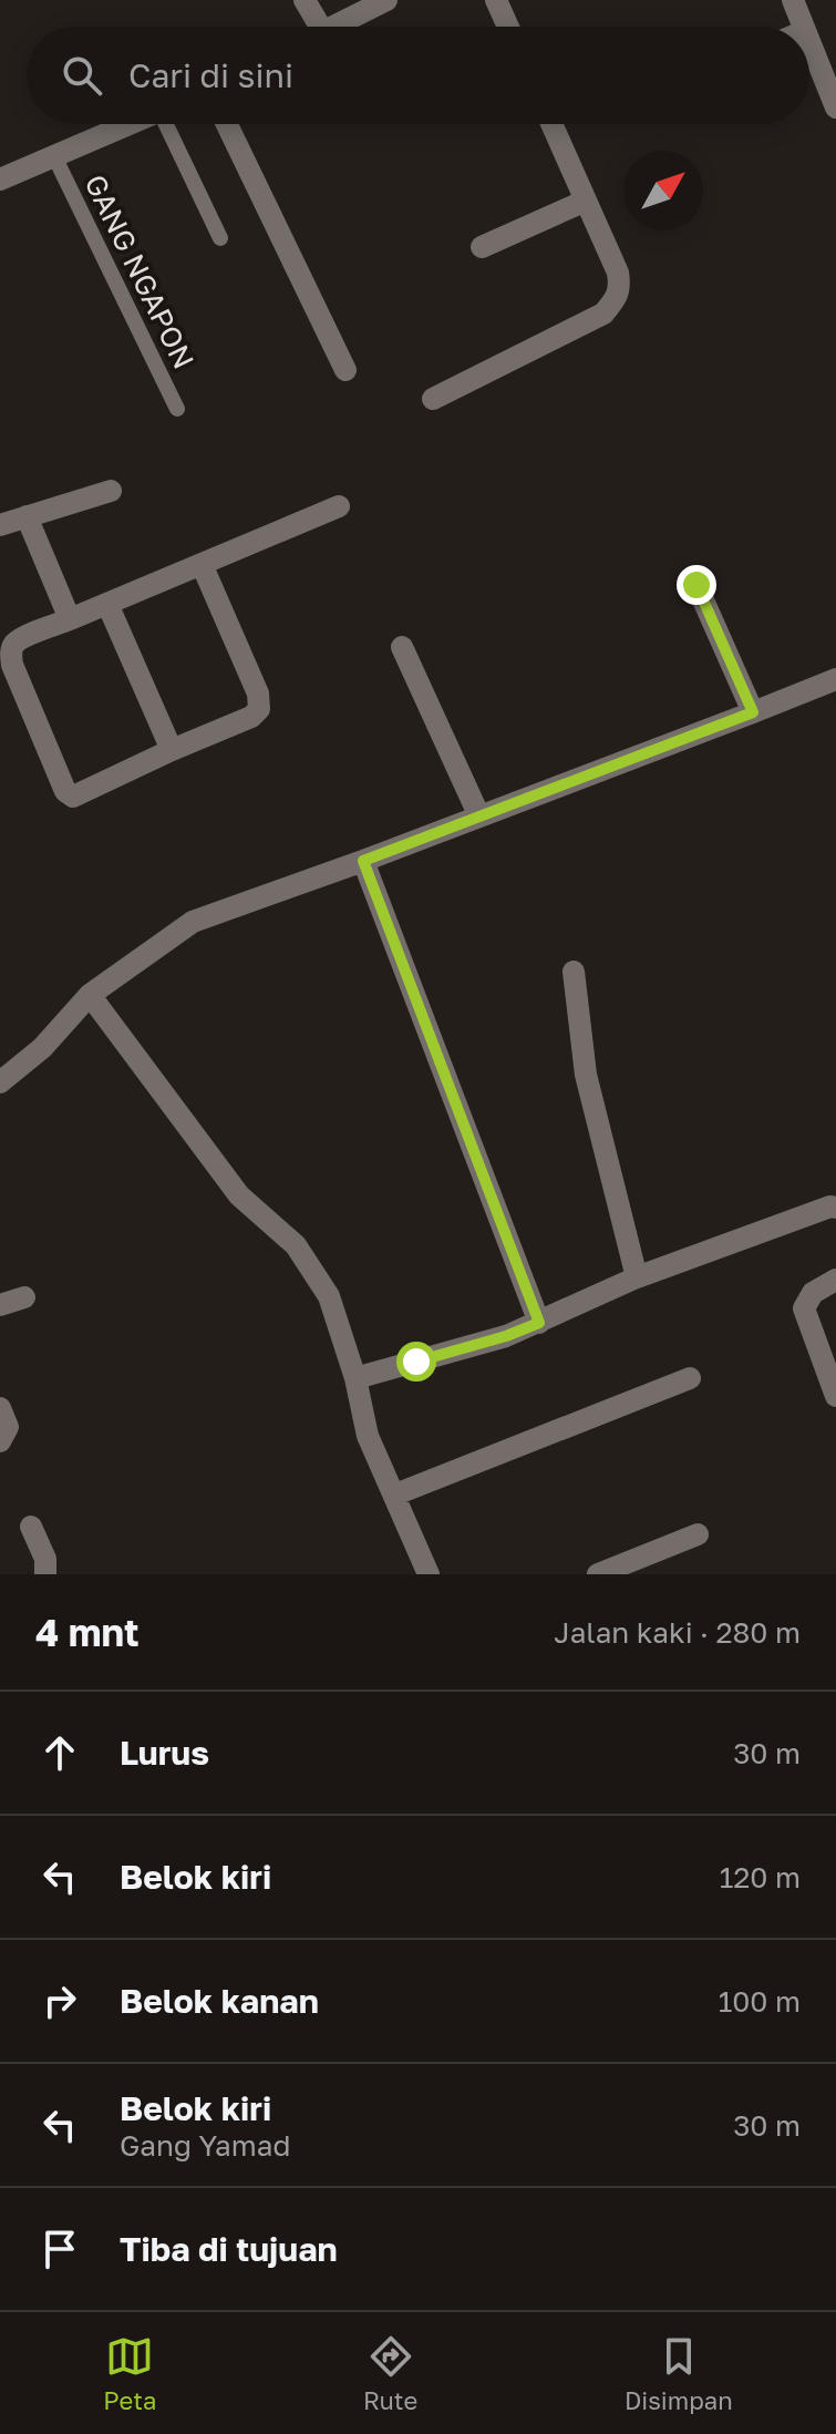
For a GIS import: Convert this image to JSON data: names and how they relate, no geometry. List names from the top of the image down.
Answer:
{
  "streets": {
    "lane": ["GANG NGAPON"]
  },
  "north": "top right",
  "page": {
    "search": "Cari di sini",
    "heading": ["4 mnt", "Jalan kaki · 280 m"],
    "list": [
      ["Lurus", "30 m"],
      ["Belok kiri", "120 m"],
      ["Belok kanan", "100 m"],
      ["Belok kiri", "Gang Yamad", "30 m"],
      "Tiba di tujuan"
    ],
    "nav": ["Peta", "Rute", "Disimpan"]
  }
}
